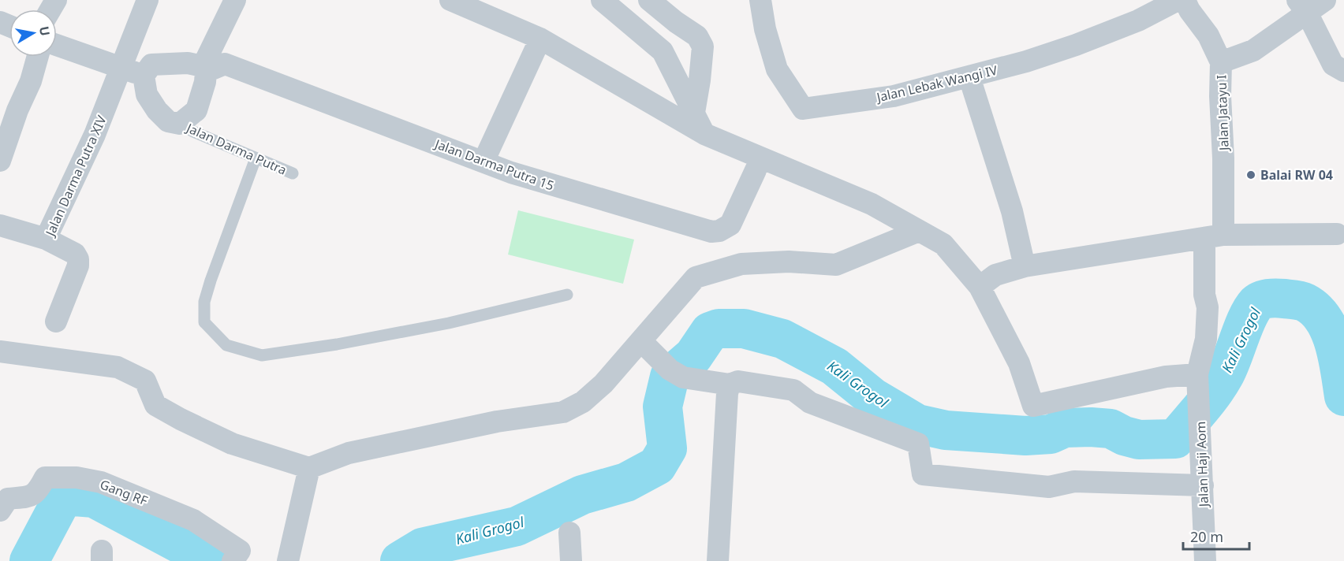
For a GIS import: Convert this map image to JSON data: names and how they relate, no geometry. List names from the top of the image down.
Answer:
{
  "streets": {
    "street": [
      "Jalan Lebak Wangi IV",
      "Jalan Jatayu I",
      "Jalan Darma Putra 15",
      "Jalan Darma Putra XIV",
      "Jalan Haji Aom",
      "Gang RF"
    ],
    "lane": ["Jalan Darma Putra"]
  },
  "crossings": [
    ["Jalan Jatayu I", "Jalan Haji Aom"],
    ["Jalan Darma Putra", "Jalan Darma Putra 15"]
  ],
  "water": ["Kali Grogol"],
  "places": ["Balai RW 04"],
  "scale_bar": "20 m",
  "north": "right"
}
